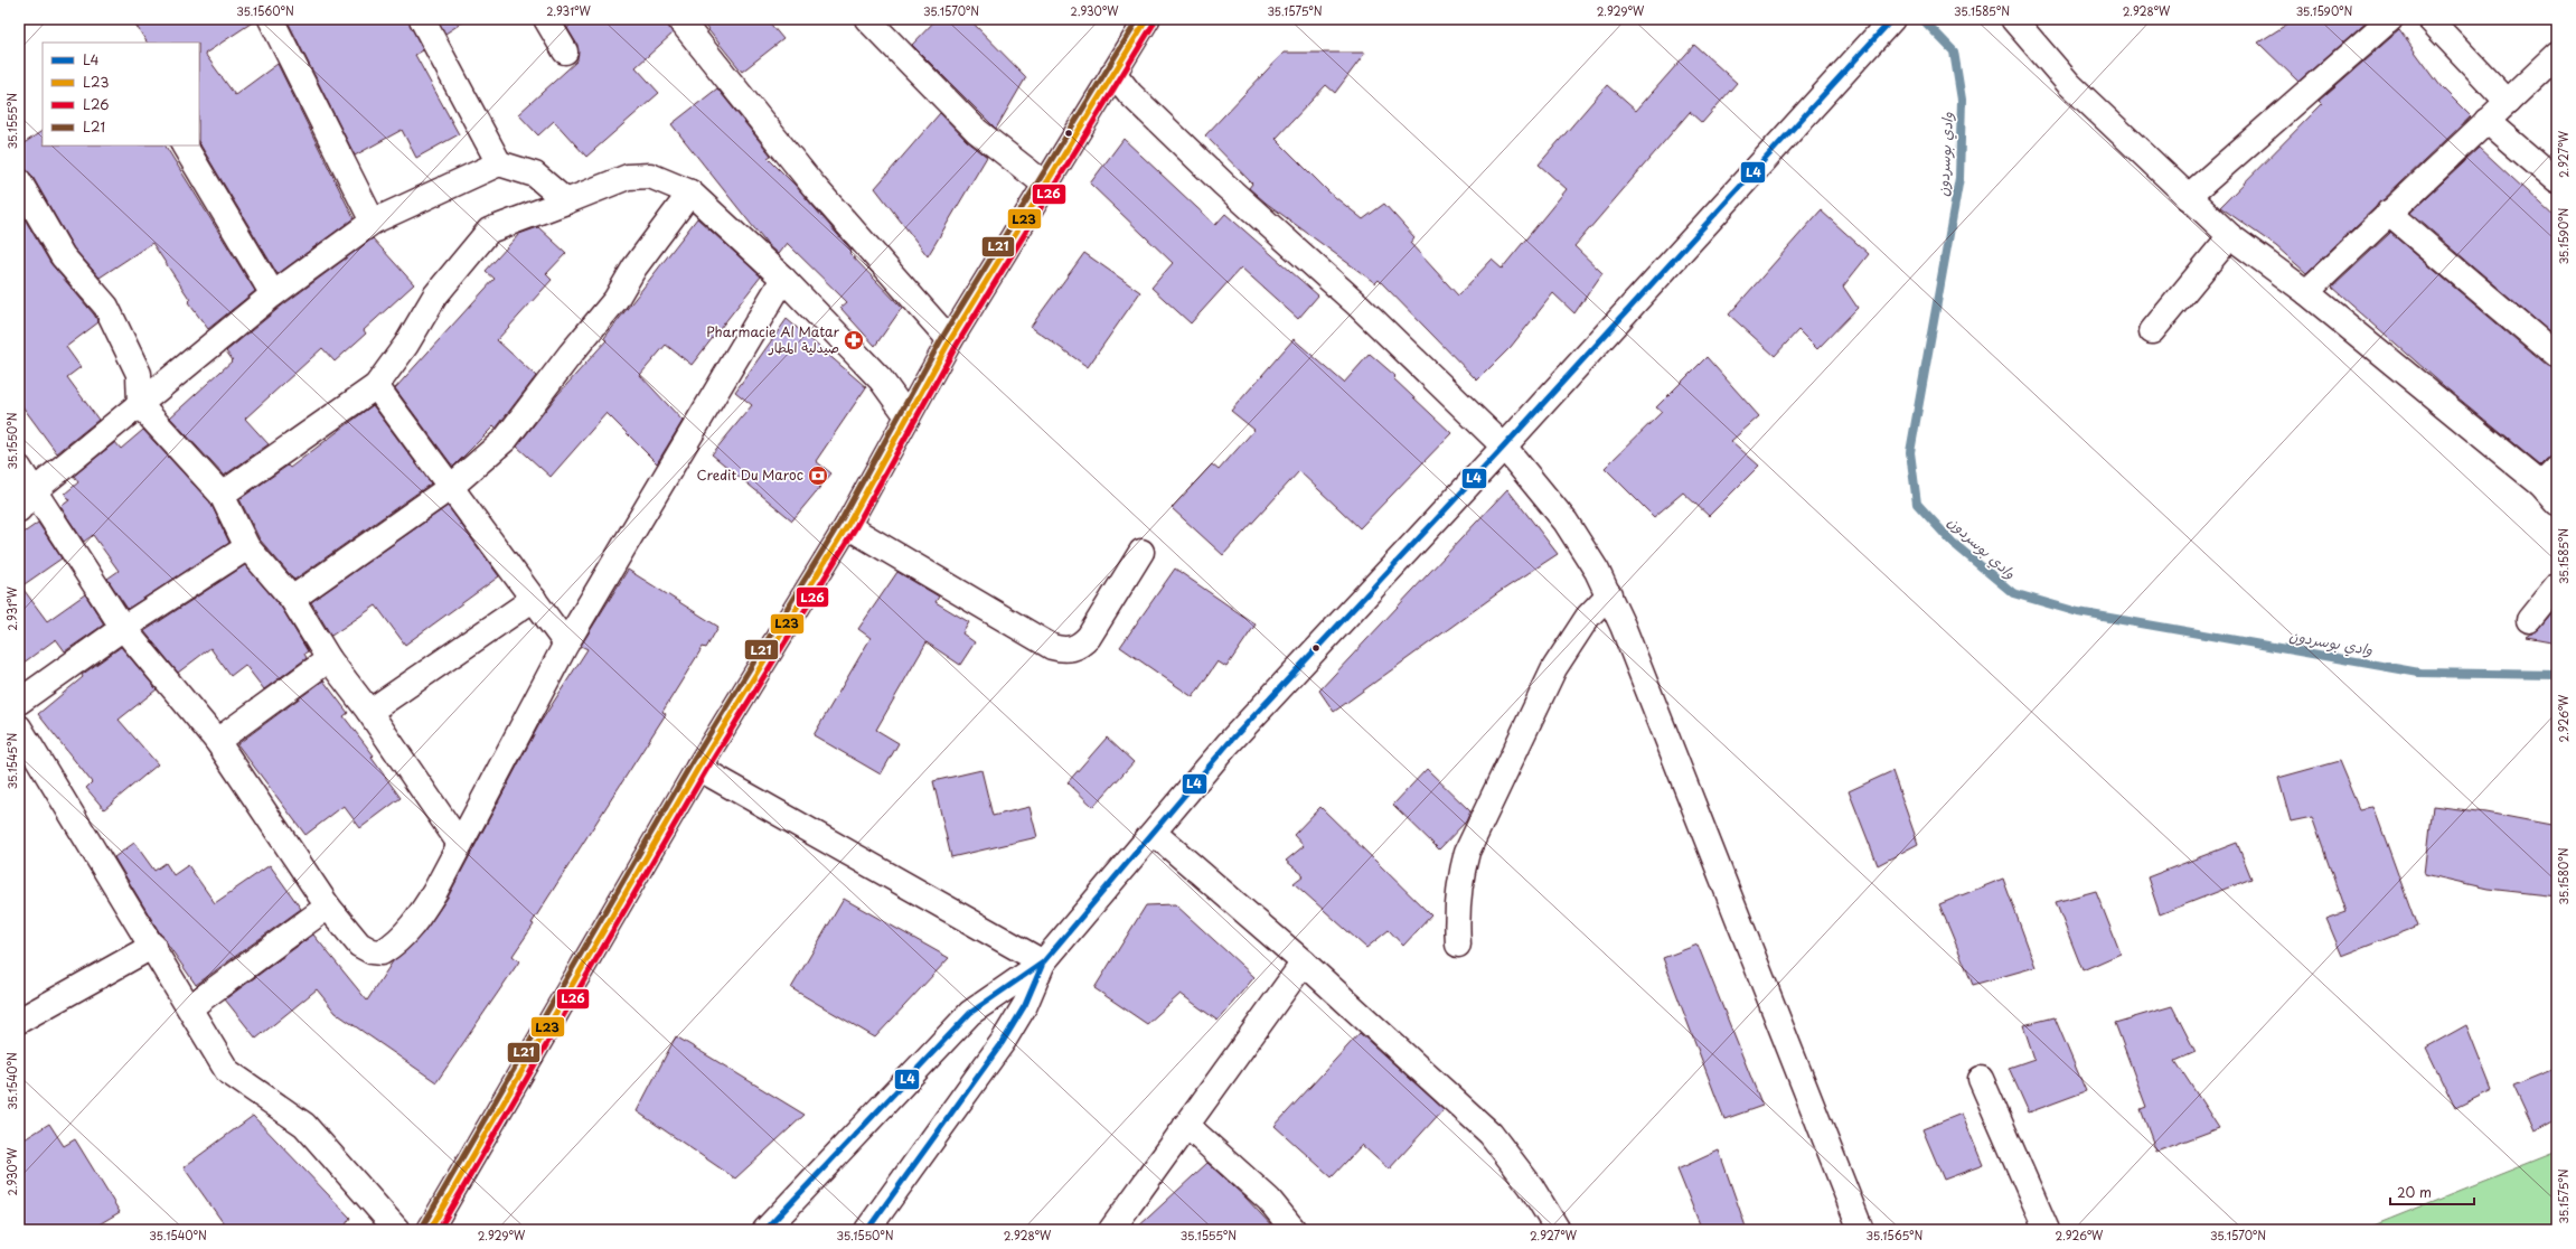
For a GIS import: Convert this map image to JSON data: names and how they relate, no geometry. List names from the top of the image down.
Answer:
{
  "water": ["وادي بوسردون"],
  "places": {
    "pharmacy": ["Pharmacie Al Matar صيدلية المطار"],
    "bank": ["Credit Du Maroc"]
  },
  "lines": [
    "transit line L4",
    "transit line L23",
    "transit line L21",
    "transit line L26"
  ],
  "legend": [
    "L4",
    "L23",
    "L26",
    "L21"
  ],
  "scale_bar": "20 m",
  "coordinates": [
    "35.1560°N",
    "2.931°W",
    "35.1570°N",
    "2.930°W",
    "35.1575°N",
    "2.929°W",
    "35.1585°N",
    "2.928°W",
    "35.1590°N",
    "35.1555°N",
    "2.927°W",
    "35.1550°N",
    "2.926°W",
    "35.1545°N",
    "35.1580°N",
    "35.1540°N",
    "35.1565°N"
  ]
}
